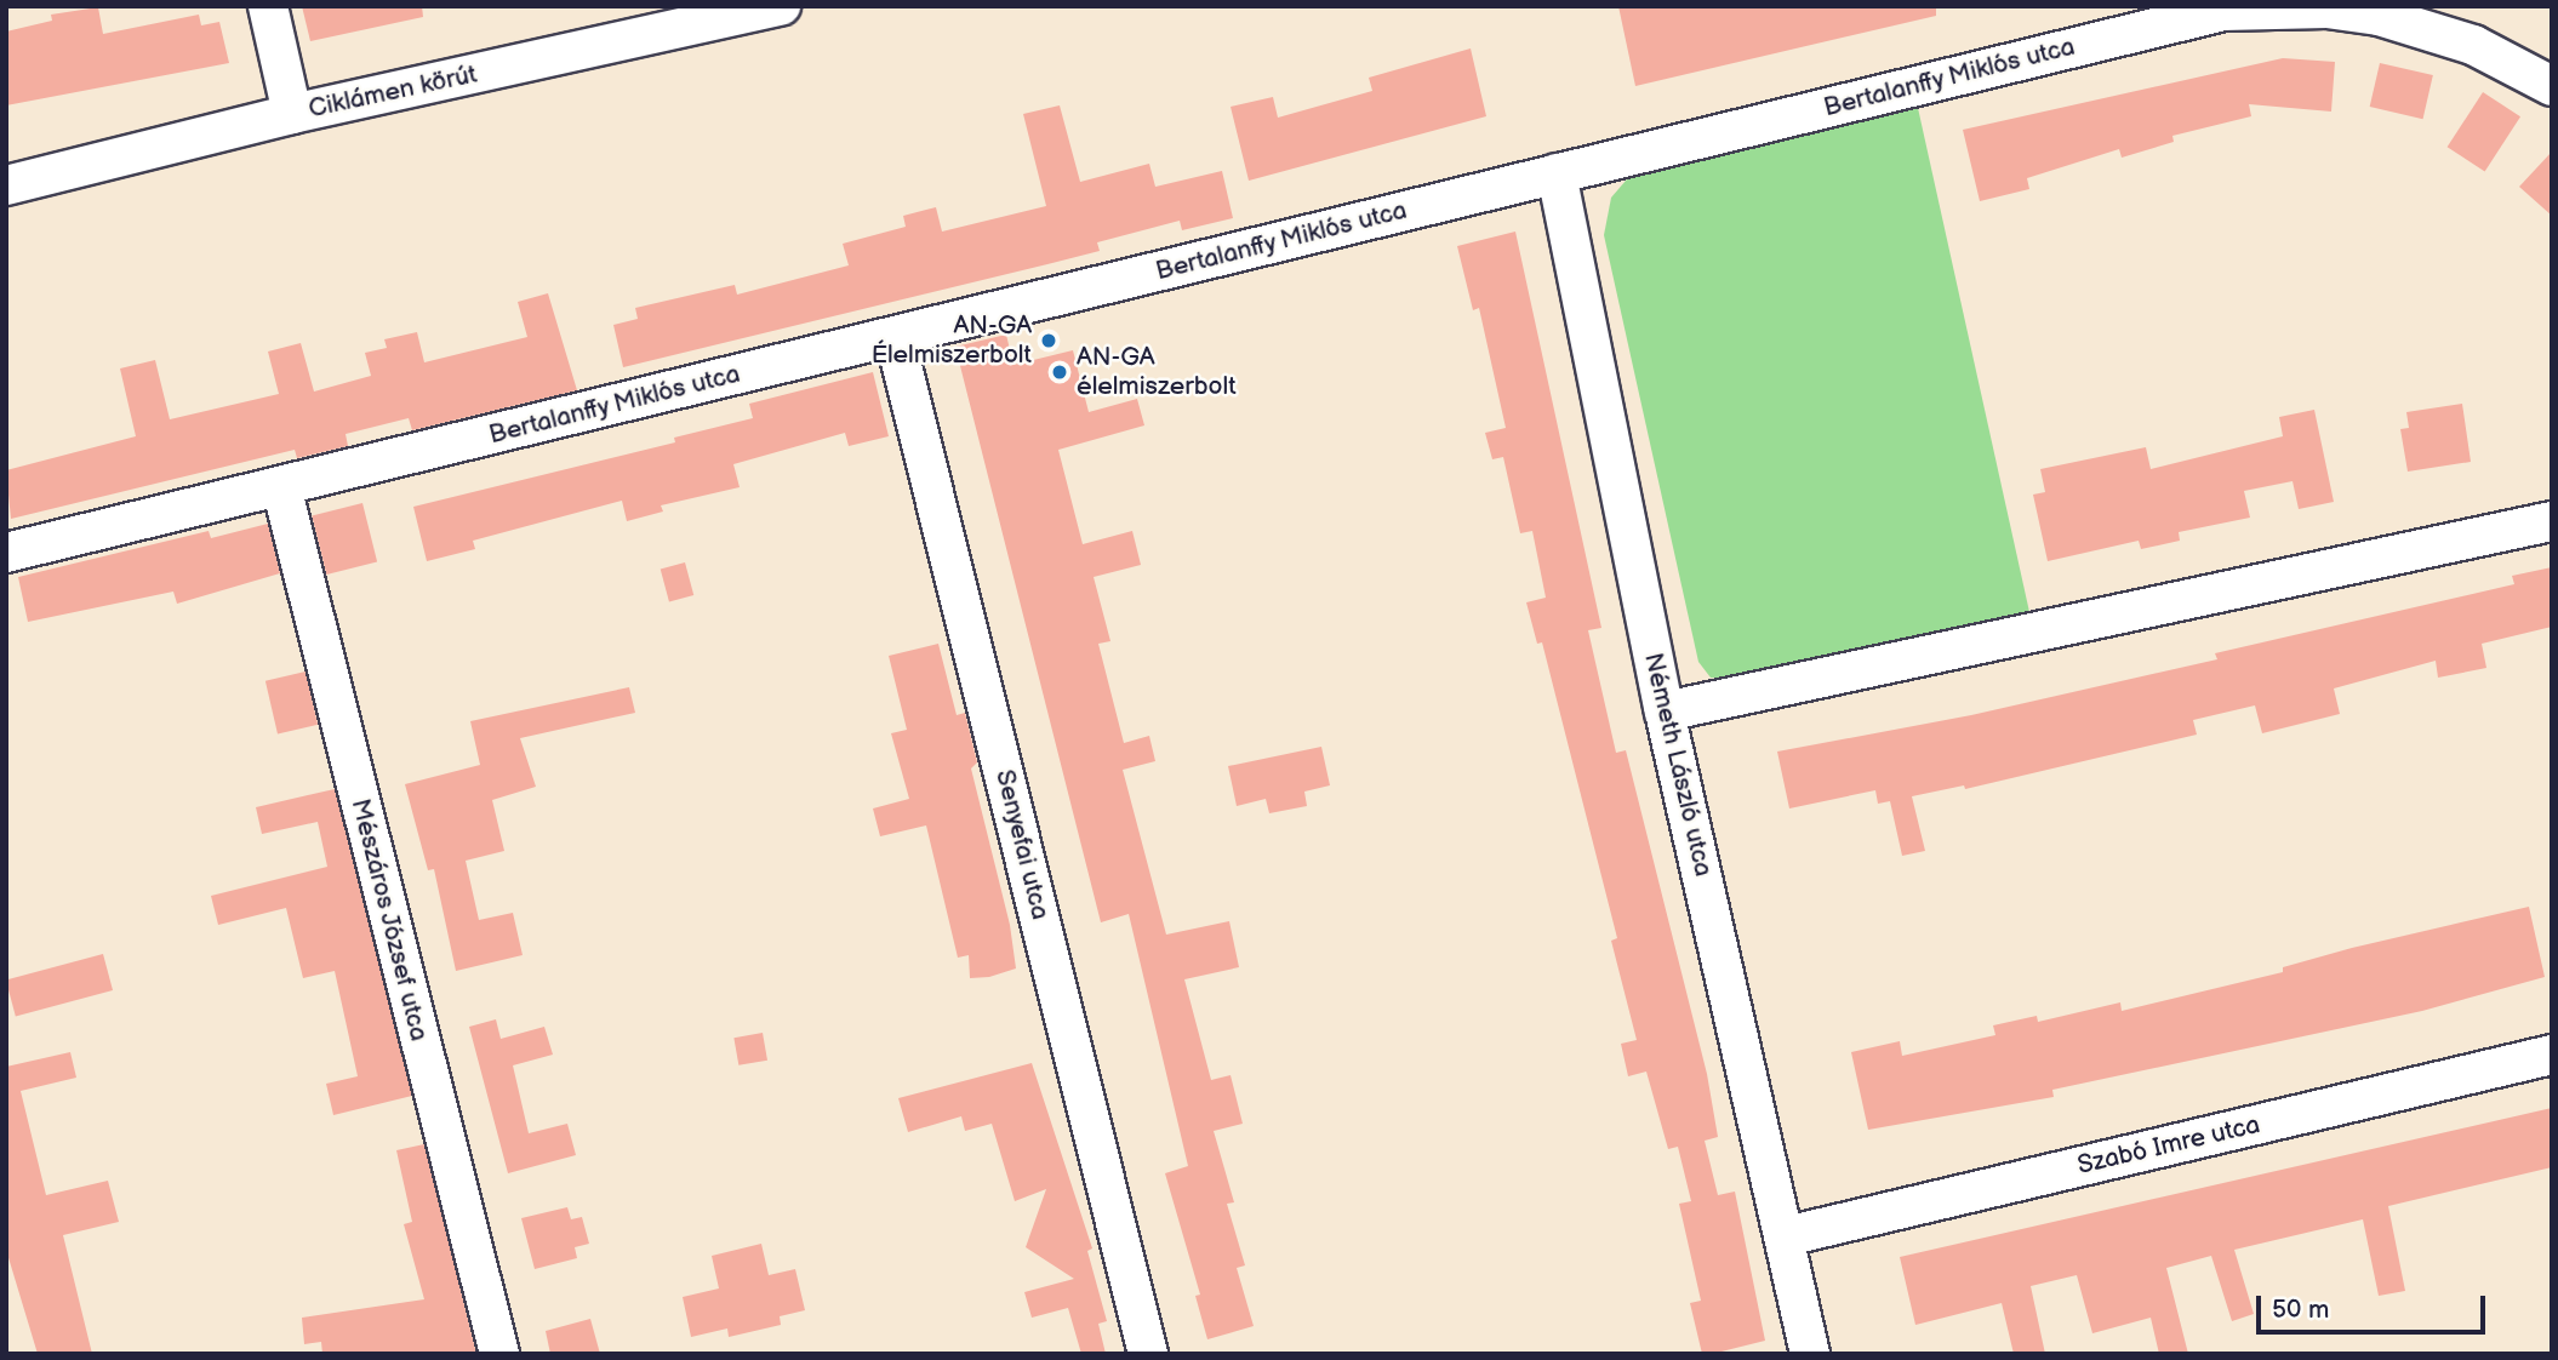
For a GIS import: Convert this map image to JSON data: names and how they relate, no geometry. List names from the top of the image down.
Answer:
{
  "streets": {
    "street": [
      "Bertalanffy Miklós utca",
      "Ciklámen körút",
      "Németh László utca",
      "Senyefai utca",
      "Mészáros József utca",
      "Szabó Imre utca"
    ]
  },
  "crossings": [
    ["Bertalanffy Miklós utca", "Németh László utca"],
    ["Bertalanffy Miklós utca", "Senyefai utca"],
    ["Bertalanffy Miklós utca", "Mészáros József utca"],
    ["Németh László utca", "Szabó Imre utca"]
  ],
  "places": ["AN-GA Élelmiszerbolt", "AN-GA élelmiszerbolt"],
  "scale_bar": "50 m"
}
